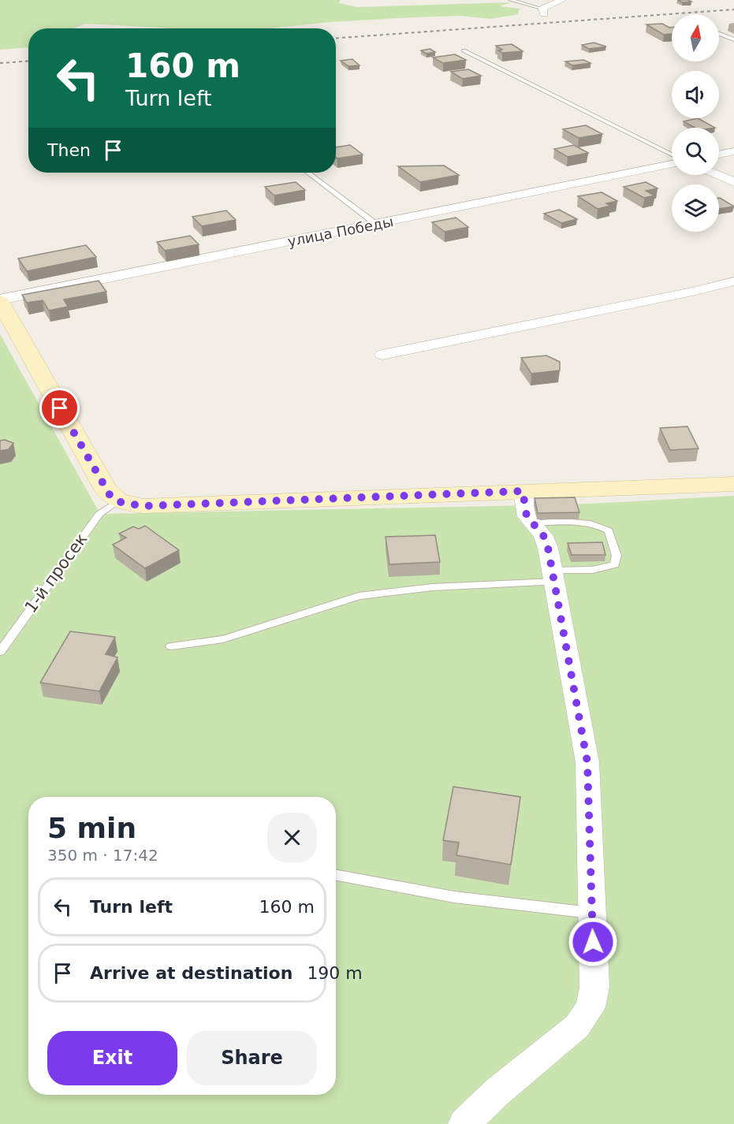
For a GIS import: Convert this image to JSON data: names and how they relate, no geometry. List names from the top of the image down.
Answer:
{
  "streets": {
    "street": ["улица Победы"],
    "lane": ["1-й просек"]
  },
  "north": "top",
  "page": {
    "turn": ["160 m", "Turn left"],
    "then": "Then",
    "heading": ["5 min", "350 m · 17:42"],
    "list": [
      {
        "name": "Turn left",
        "value": "160 m"
      },
      {
        "name": "Arrive at destination",
        "value": "190 m"
      }
    ],
    "buttons": ["Exit", "Share"]
  }
}
